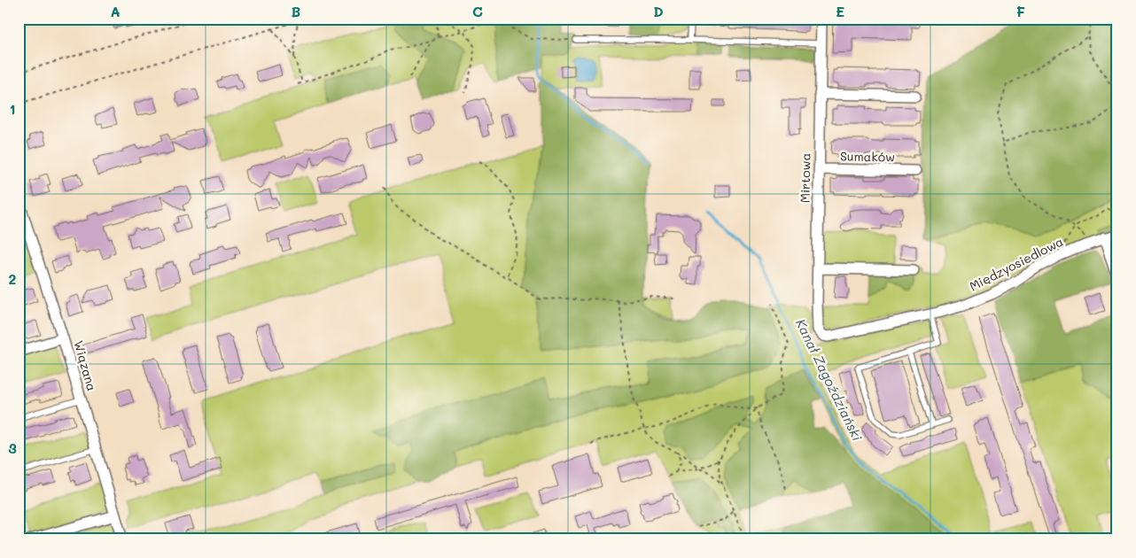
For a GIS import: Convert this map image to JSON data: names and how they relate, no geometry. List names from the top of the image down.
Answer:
{
  "streets": {
    "street": [
      "Sumaków",
      "Mirtowa",
      "Międzyosiedlowa",
      "Wiązana"
    ]
  },
  "crossings": [
    ["Sumaków", "Mirtowa"],
    ["Mirtowa", "Międzyosiedlowa"]
  ],
  "water": ["Kanał Zagoździański"],
  "grid": {
    "columns": [
      "A",
      "B",
      "C",
      "D",
      "E",
      "F"
    ],
    "rows": ["1", "2", "3"]
  }
}
